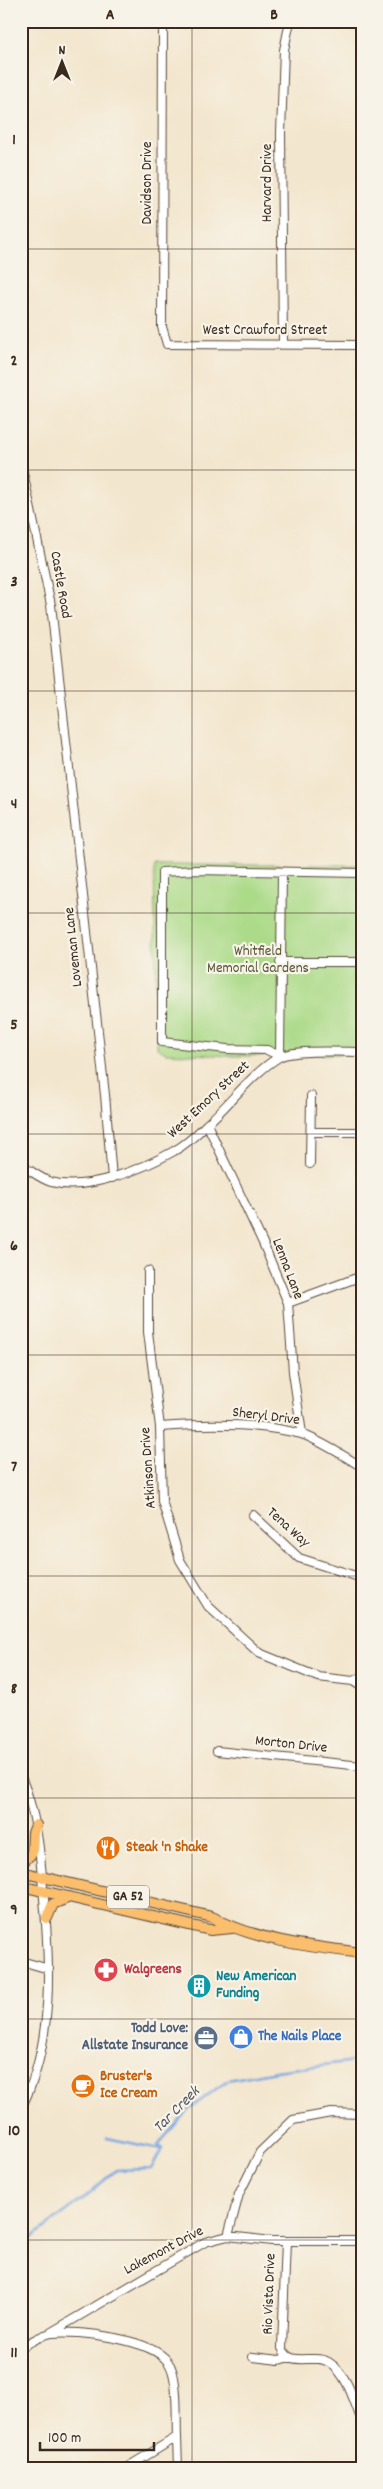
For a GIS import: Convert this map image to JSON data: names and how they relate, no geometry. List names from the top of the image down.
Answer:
{
  "streets": {
    "main road": ["GA 52"],
    "street": [
      "Davidson Drive",
      "Harvard Drive",
      "West Crawford Street",
      "Castle Road",
      "Loveman Lane",
      "West Emory Street",
      "Lenna Lane",
      "Sheryl Drive",
      "Atkinson Drive",
      "Tena Way",
      "Morton Drive",
      "Lakemont Drive",
      "Rio Vista Drive"
    ]
  },
  "crossings": [
    ["Davidson Drive", "West Crawford Street"],
    ["Harvard Drive", "West Crawford Street"],
    ["Castle Road", "Loveman Lane"],
    ["Loveman Lane", "West Emory Street"],
    ["West Emory Street", "Lenna Lane"],
    ["Lenna Lane", "Sheryl Drive"],
    ["Sheryl Drive", "Atkinson Drive"],
    ["Lakemont Drive", "Rio Vista Drive"]
  ],
  "water": ["Tar Creek"],
  "parks": ["Whitfield Memorial Gardens"],
  "places": {
    "restaurant": ["Steak 'n Shake"],
    "pharmacy": ["Walgreens"],
    "building": ["New American Funding"],
    "shop": ["The Nails Place"],
    "office": ["Todd Love: Allstate Insurance"],
    "cafe": ["Bruster's Ice Cream"]
  },
  "scale_bar": "100 m",
  "north": "top",
  "grid": {
    "columns": ["A", "B"],
    "rows": [
      "1",
      "2",
      "3",
      "4",
      "5",
      "6",
      "7",
      "8",
      "9",
      "10",
      "11"
    ]
  }
}
